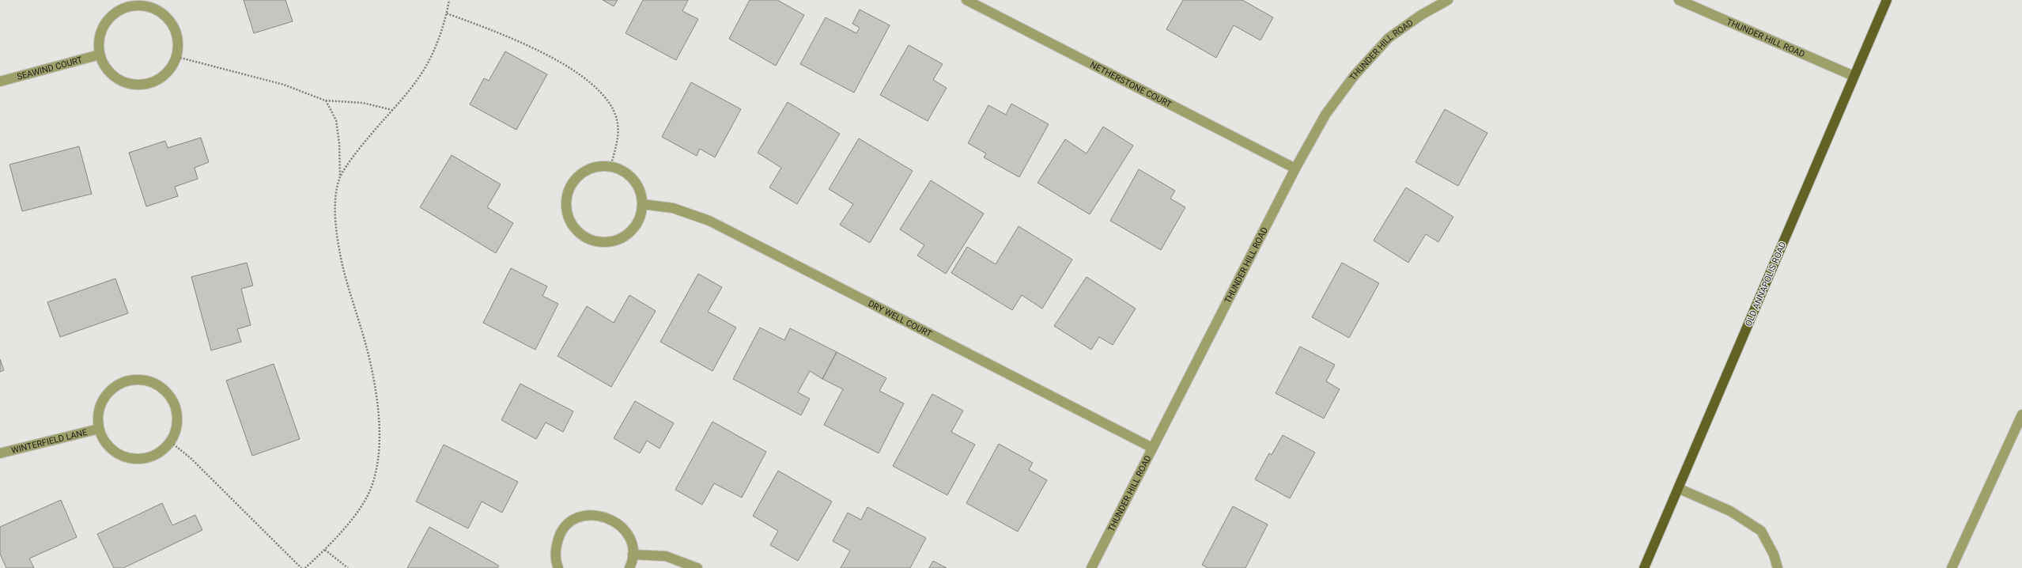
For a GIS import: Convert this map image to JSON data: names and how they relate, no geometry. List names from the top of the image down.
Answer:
{
  "streets": {
    "main road": ["OLD ANNAPOLIS ROAD"],
    "street": [
      "THUNDER HILL ROAD",
      "SEAWIND COURT",
      "NETHERSTONE COURT",
      "DRY WELL COURT",
      "WINTERFIELD LANE"
    ]
  },
  "crossings": [
    ["THUNDER HILL ROAD", "NETHERSTONE COURT"],
    ["THUNDER HILL ROAD", "OLD ANNAPOLIS ROAD"],
    ["THUNDER HILL ROAD", "DRY WELL COURT"]
  ]
}
